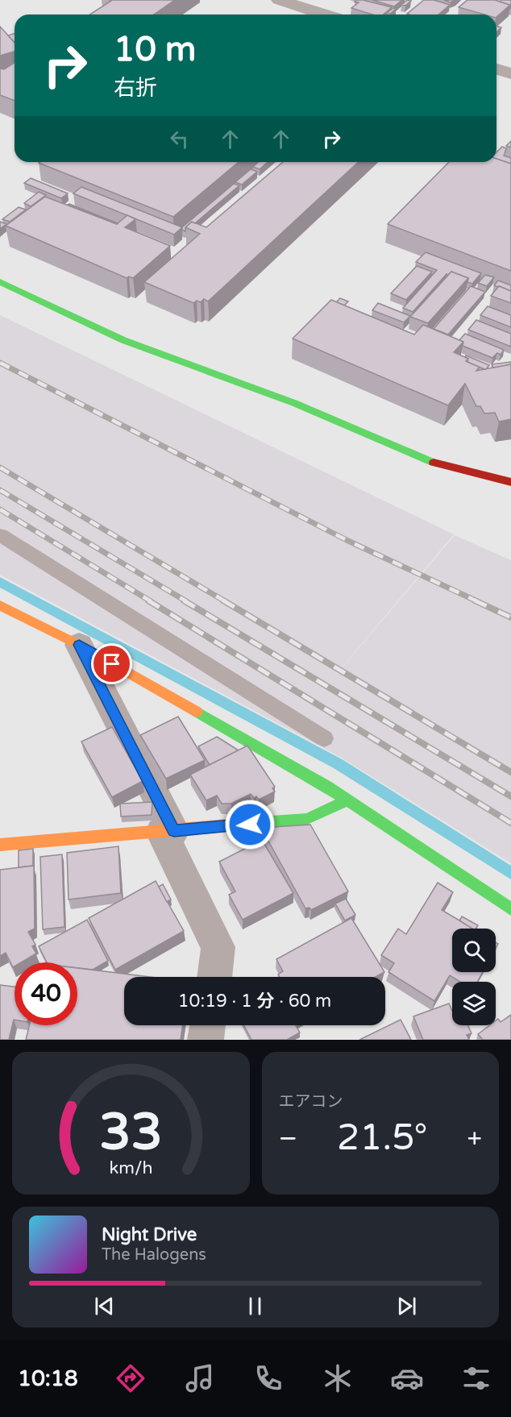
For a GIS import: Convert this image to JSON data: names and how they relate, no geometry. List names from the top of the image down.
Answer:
{
  "page": {
    "turn": ["10 m", "右折"],
    "limit": "40",
    "trip": "10:19 · 1 分 · 60 m",
    "tile": "エアコン",
    "heat": ["−", "21.5°", "+"],
    "song": ["Night Drive", "The Halogens"],
    "tabs": "10:18",
    "gauge": ["33", "km/h"]
  }
}
